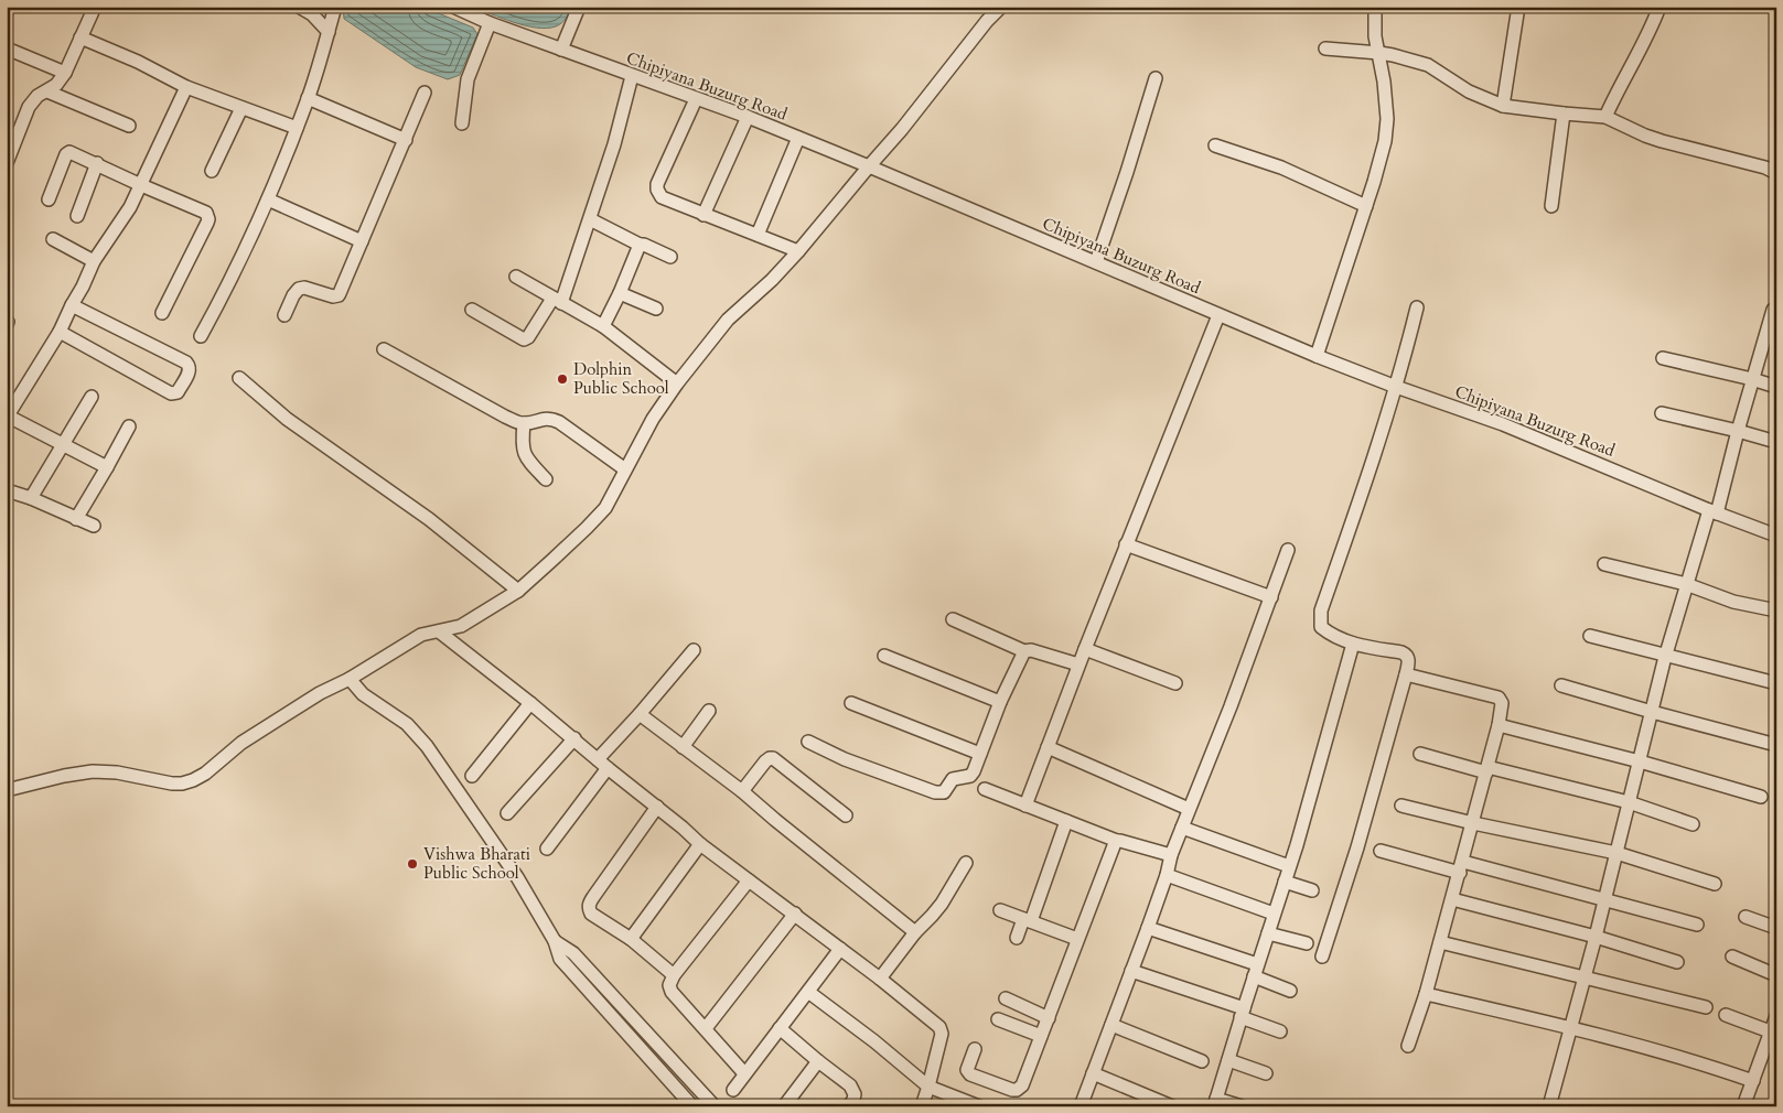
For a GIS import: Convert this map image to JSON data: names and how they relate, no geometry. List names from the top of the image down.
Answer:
{
  "streets": {
    "street": ["Chipiyana Buzurg Road"]
  },
  "places": ["Dolphin Public School", "Vishwa Bharati Public School"]
}
